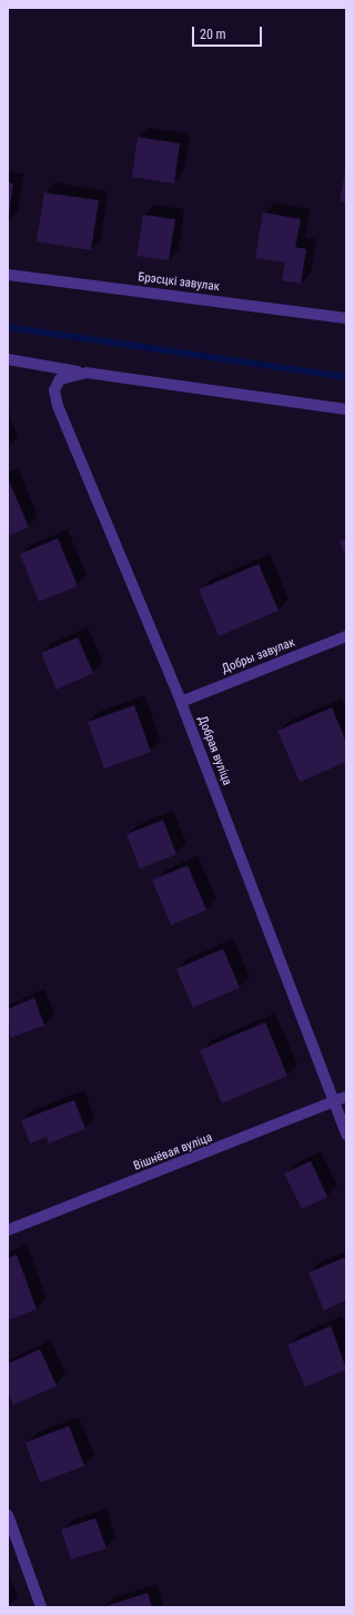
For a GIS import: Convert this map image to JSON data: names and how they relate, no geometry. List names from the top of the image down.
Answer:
{
  "streets": {
    "street": [
      "Брэсцкі завулак",
      "Добры завулак",
      "Добрая вуліца",
      "Вішнёвая вуліца"
    ]
  },
  "crossings": [
    ["Добры завулак", "Добрая вуліца"],
    ["Добрая вуліца", "Вішнёвая вуліца"]
  ],
  "scale_bar": "20 m"
}
